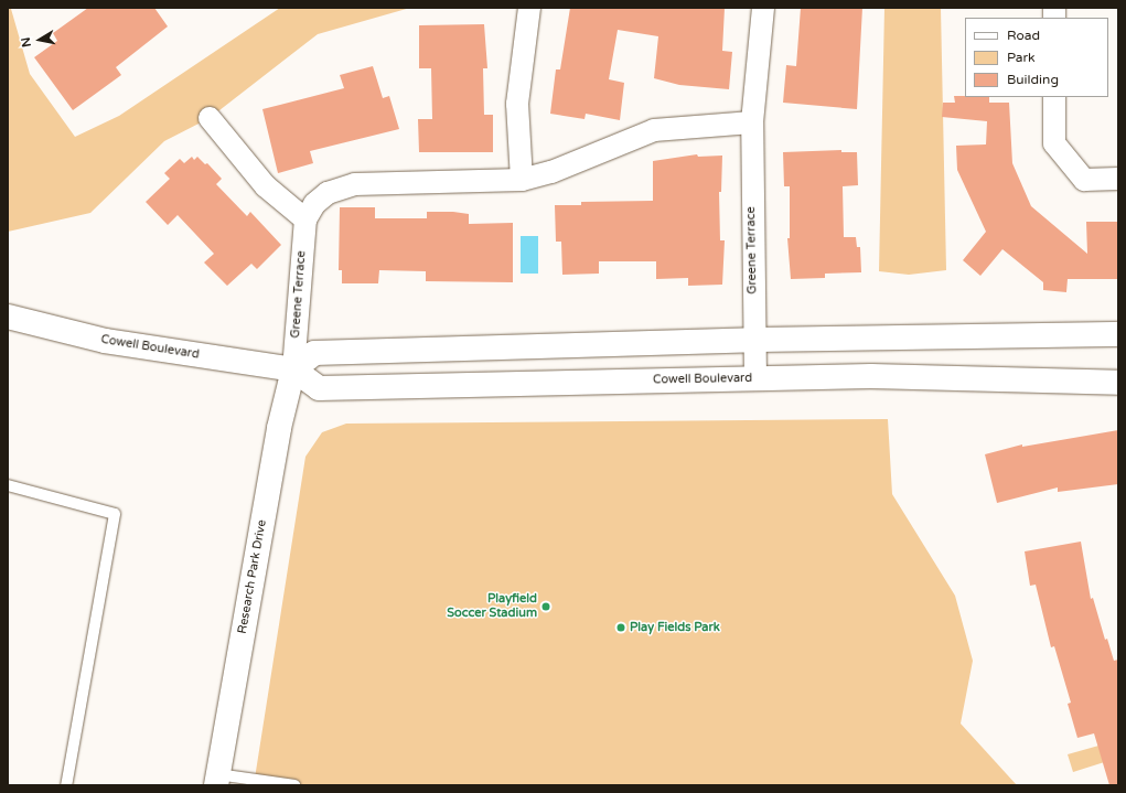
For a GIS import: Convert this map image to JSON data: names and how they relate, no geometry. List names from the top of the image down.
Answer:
{
  "streets": {
    "main road": ["Cowell Boulevard", "Research Park Drive"],
    "street": ["Greene Terrace"]
  },
  "crossings": [
    ["Greene Terrace", "Cowell Boulevard"],
    ["Greene Terrace", "Research Park Drive"],
    ["Cowell Boulevard", "Research Park Drive"]
  ],
  "places": ["Playfield Soccer Stadium", "Play Fields Park"],
  "legend": ["Road", "Park", "Building"],
  "north": "left"
}
